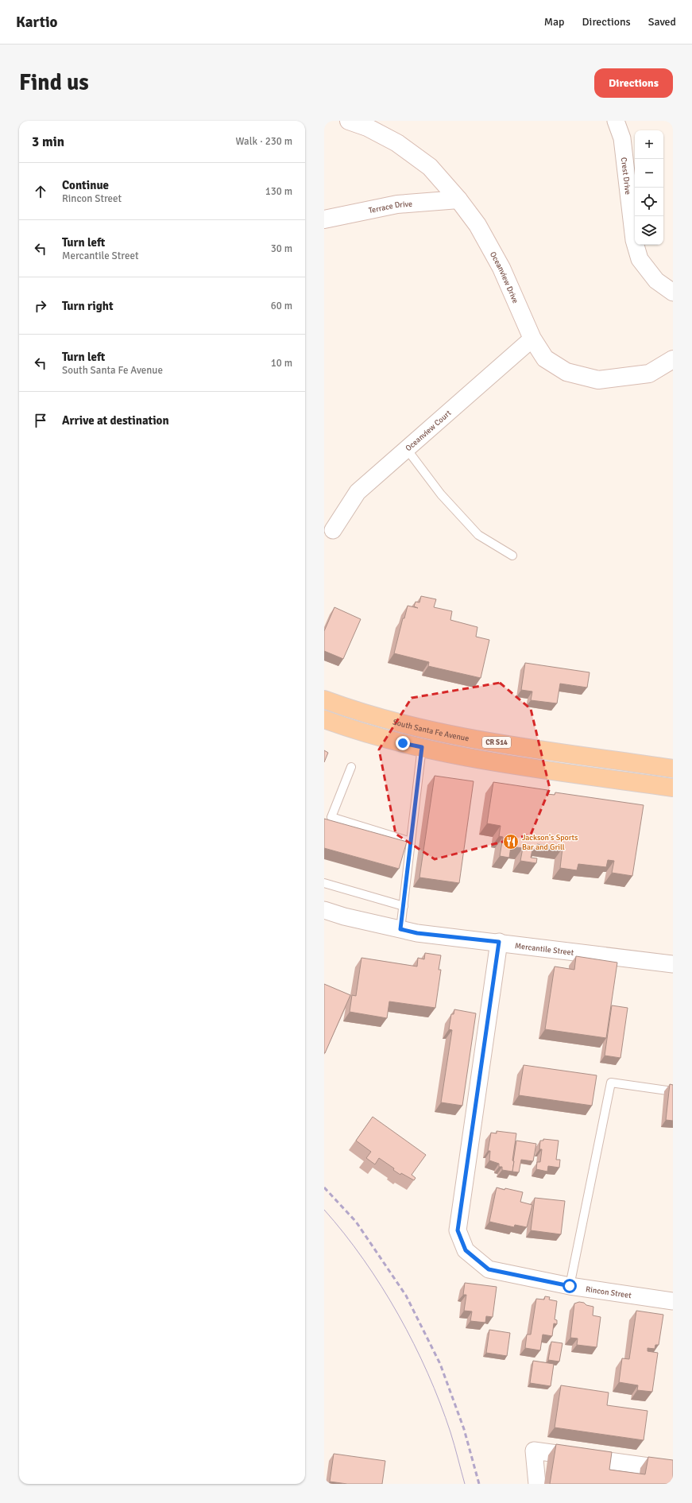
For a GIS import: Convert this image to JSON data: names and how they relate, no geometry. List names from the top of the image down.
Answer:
{
  "streets": {
    "main road": ["South Santa Fe Avenue", "CR S14"],
    "street": [
      "Crest Drive",
      "Terrace Drive",
      "Oceanview Drive",
      "Oceanview Court",
      "Mercantile Street",
      "Rincon Street"
    ]
  },
  "crossings": [
    ["Terrace Drive", "Oceanview Drive"],
    ["Oceanview Drive", "Oceanview Court"],
    ["Mercantile Street", "Rincon Street"]
  ],
  "places": {
    "restaurant": ["Jackson's Sports Bar and Grill"]
  },
  "page": {
    "header": "Kartio",
    "nav": ["Map", "Directions", "Saved"],
    "buttons": "Directions",
    "title": "Find us",
    "heading": ["3 min", "Walk · 230 m"],
    "map_buttons": ["+", "−"],
    "list": [
      ["Continue", "Rincon Street", "130 m"],
      ["Turn left", "Mercantile Street", "30 m"],
      ["Turn right", "60 m"],
      ["Turn left", "South Santa Fe Avenue", "10 m"],
      "Arrive at destination"
    ]
  }
}
